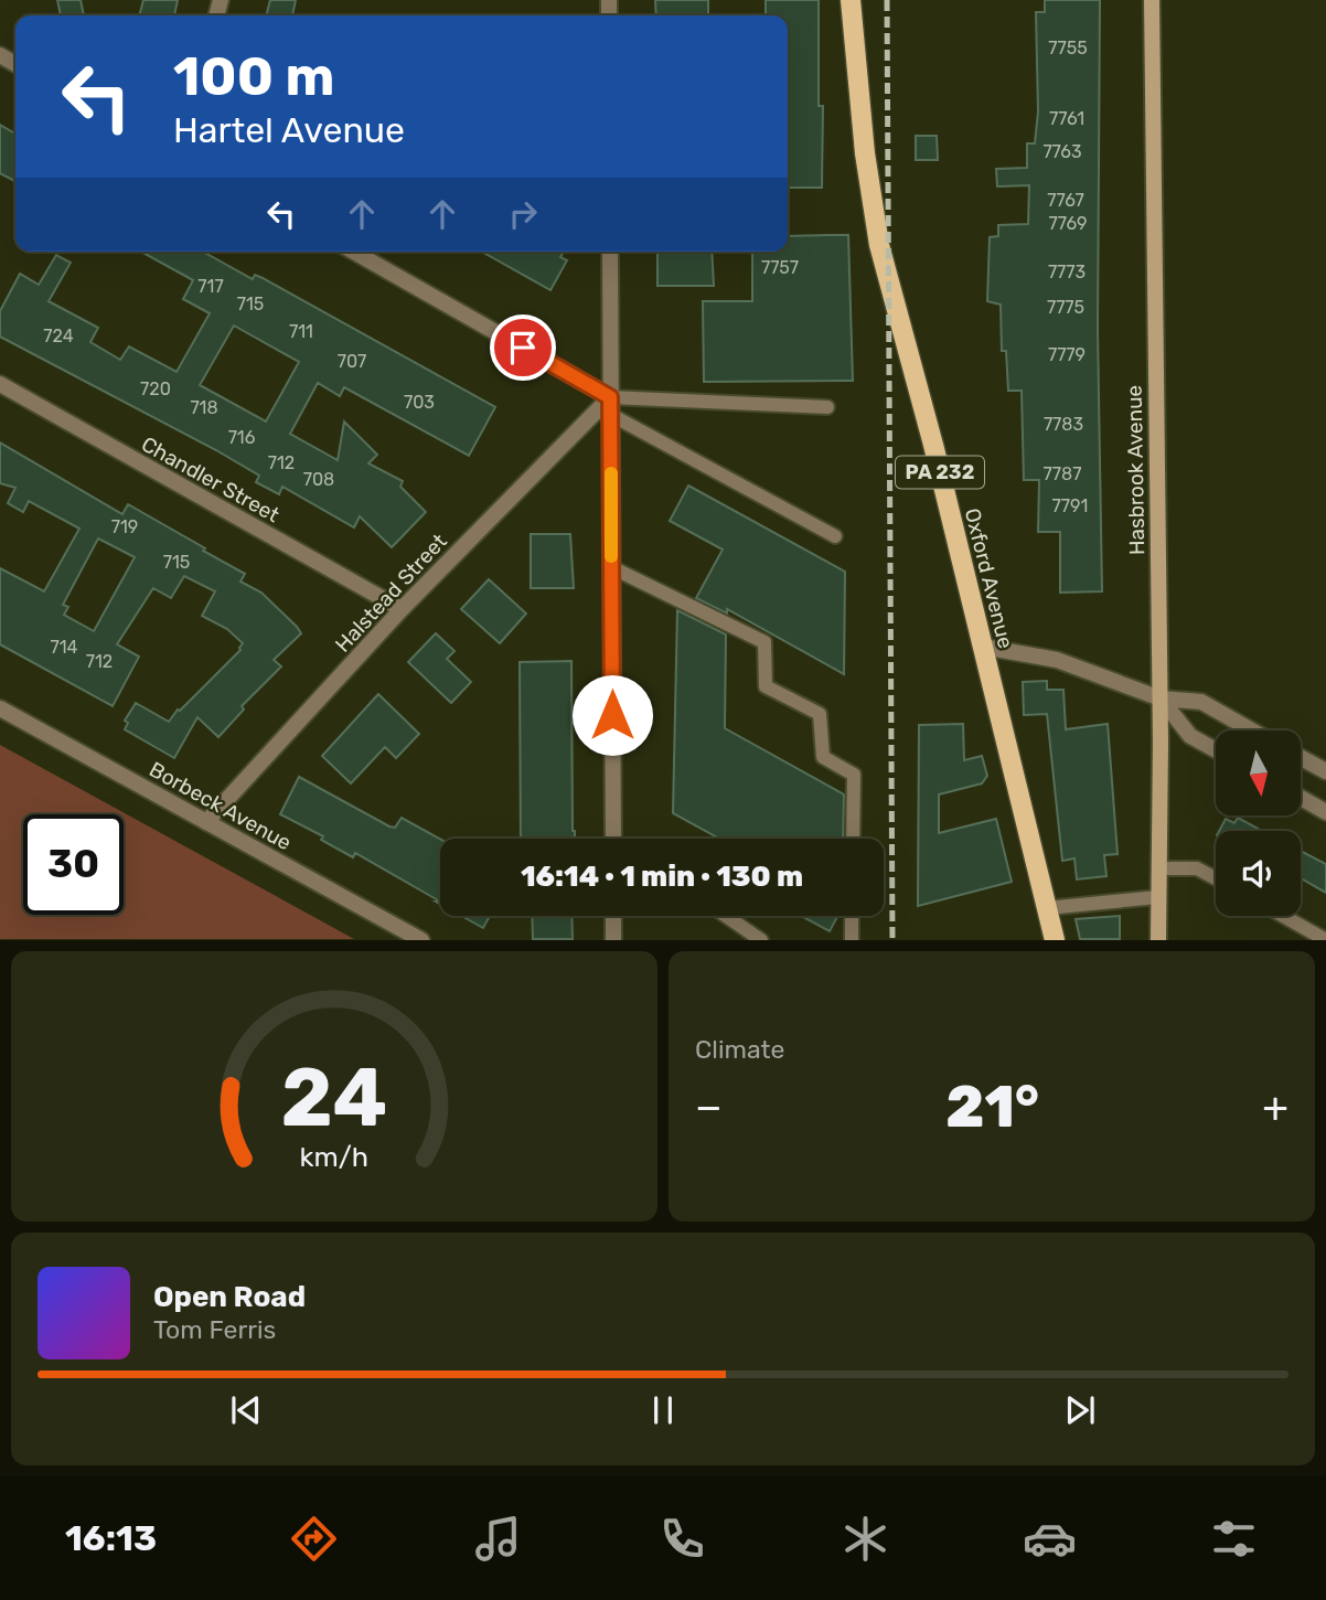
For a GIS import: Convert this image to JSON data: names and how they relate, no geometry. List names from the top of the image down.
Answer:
{
  "streets": {
    "main road": ["Hasbrook Avenue", "PA 232", "Oxford Avenue"],
    "street": ["Chandler Street", "Halstead Street", "Borbeck Avenue"]
  },
  "crossings": [
    ["Chandler Street", "Halstead Street"],
    ["Halstead Street", "Borbeck Avenue"]
  ],
  "house_numbers": [
    "7755",
    "7761",
    "7763",
    "7767",
    "7769",
    "7757",
    "7773",
    "717",
    "715",
    "7775",
    "711",
    "724",
    "7779",
    "707",
    "720",
    "703",
    "718",
    "7783",
    "716",
    "712",
    "7787",
    "708",
    "7791",
    "719",
    "715",
    "714",
    "712"
  ],
  "north": "bottom",
  "page": {
    "turn": ["100 m", "Hartel Avenue"],
    "limit": "30",
    "trip": "16:14 · 1 min · 130 m",
    "tile": "Climate",
    "heat": ["−", "21°", "+"],
    "song": ["Open Road", "Tom Ferris"],
    "tabs": "16:13",
    "gauge": ["24", "km/h"]
  }
}
